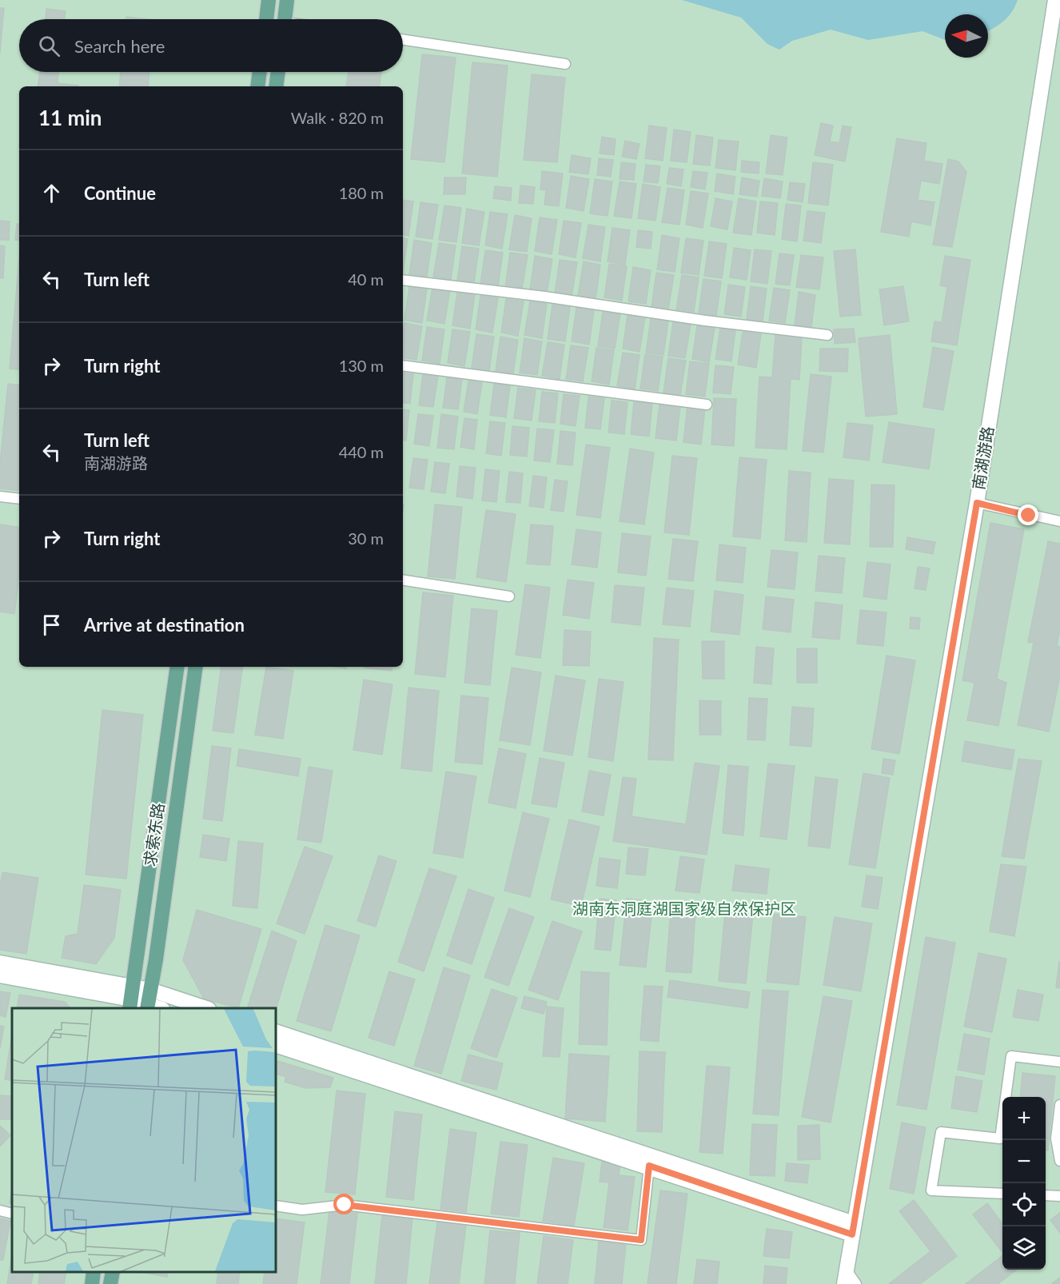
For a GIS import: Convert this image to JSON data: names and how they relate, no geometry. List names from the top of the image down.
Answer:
{
  "streets": {
    "main road": ["南湖游路", "求索东路"]
  },
  "parks": ["湖南东洞庭湖国家级自然保护区"],
  "north": "left",
  "page": {
    "search": "Search here",
    "heading": ["11 min", "Walk · 820 m"],
    "list": [
      ["Continue", "180 m"],
      ["Turn left", "40 m"],
      ["Turn right", "130 m"],
      ["Turn left", "南湖游路", "440 m"],
      ["Turn right", "30 m"],
      "Arrive at destination"
    ],
    "map_buttons": ["+", "−"]
  }
}
